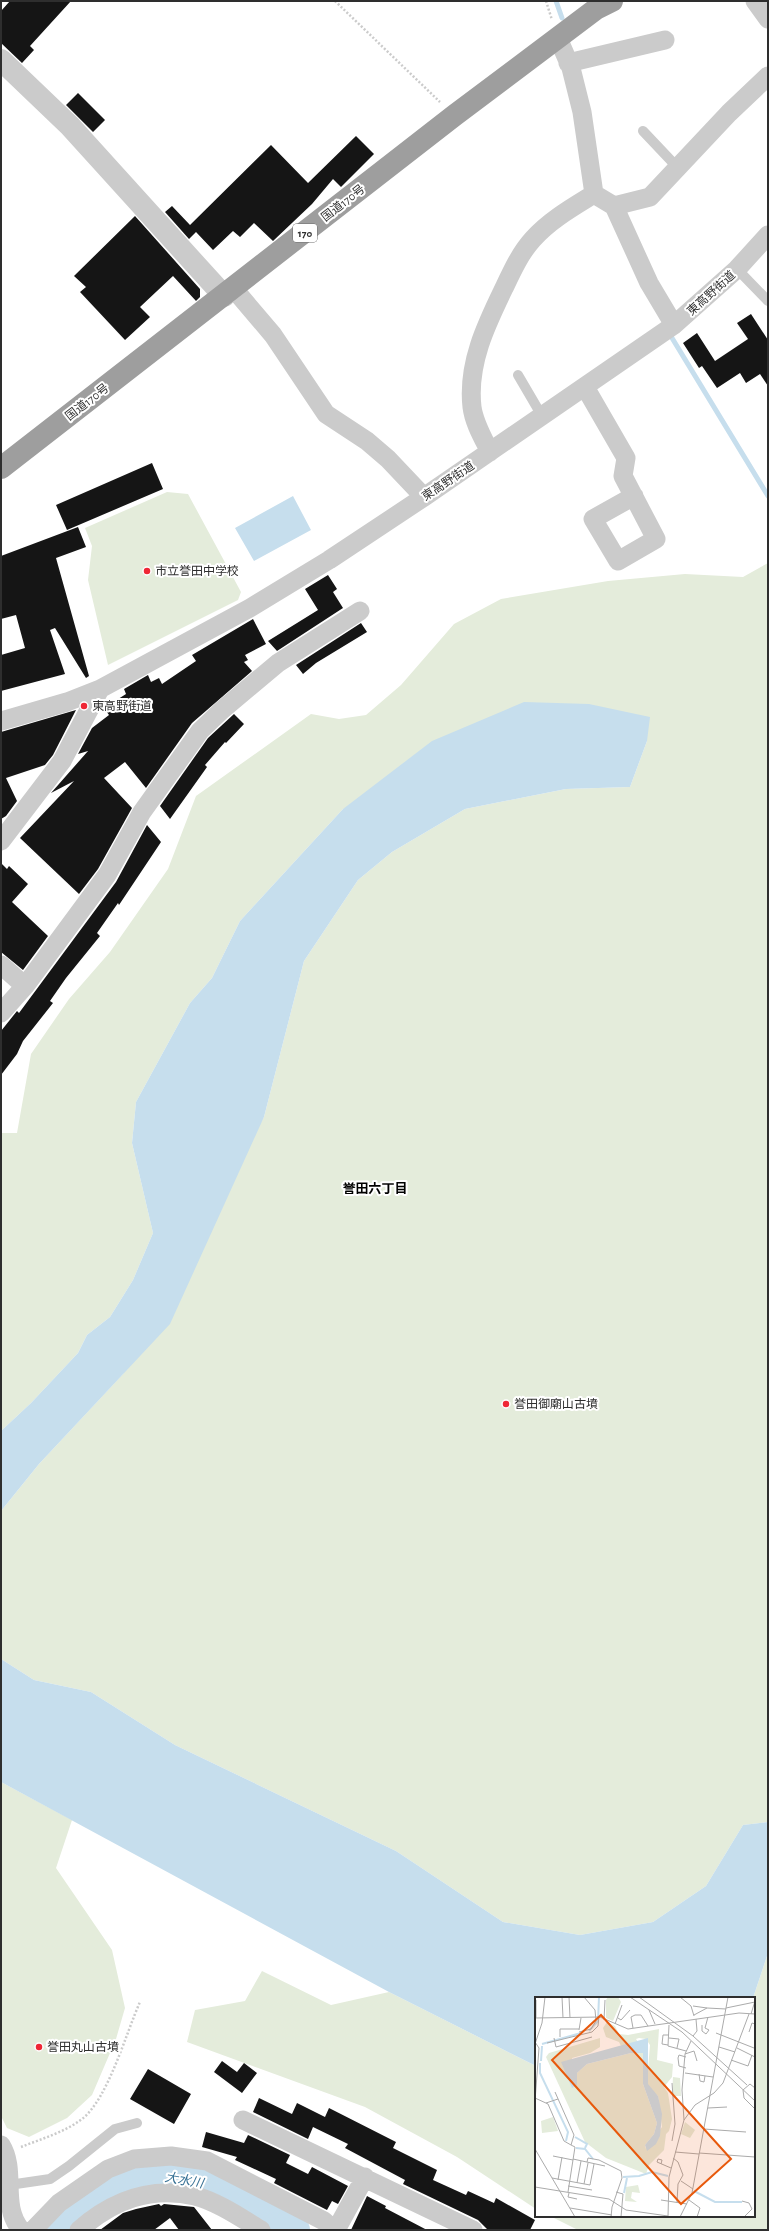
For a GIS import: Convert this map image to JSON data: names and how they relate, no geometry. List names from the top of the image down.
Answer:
{
  "streets": {
    "highway": ["国道170号", "170"],
    "street": ["東高野街道"]
  },
  "districts": ["誉田六丁目"],
  "water": ["大水川"],
  "places": [
    "市立誉田中学校",
    "東高野街道",
    "誉田御廟山古墳",
    "誉田丸山古墳"
  ]
}
